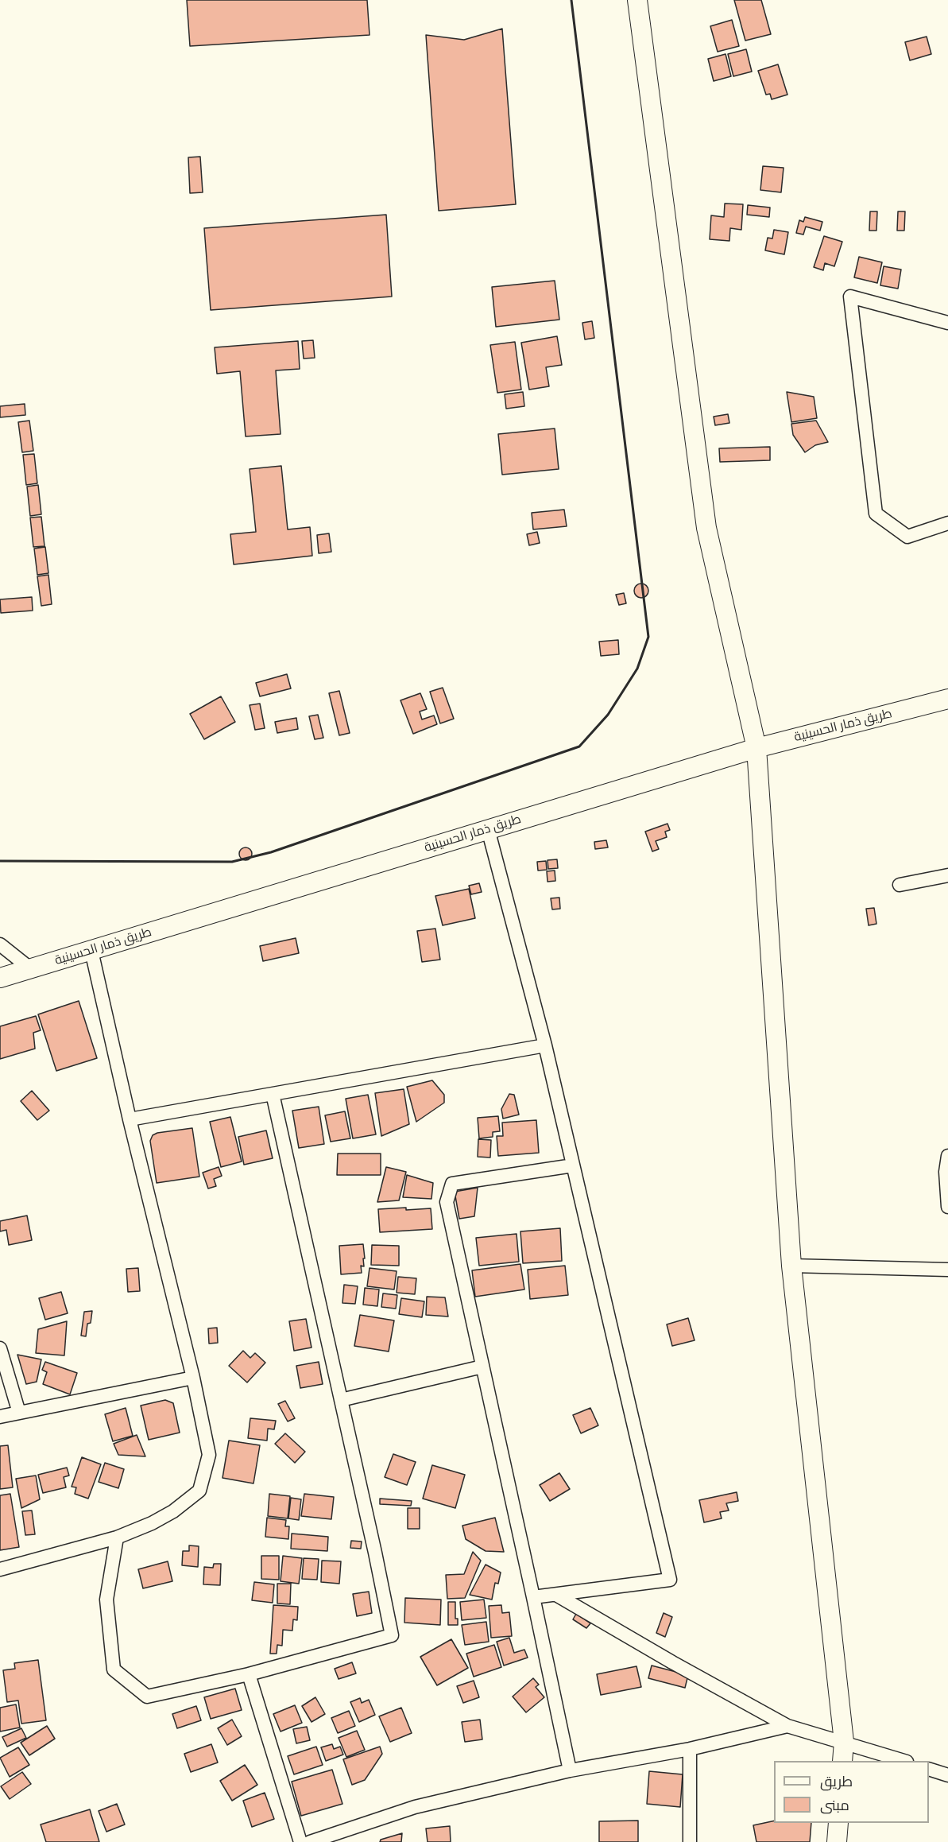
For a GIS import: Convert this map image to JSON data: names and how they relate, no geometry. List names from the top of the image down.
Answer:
{
  "streets": {
    "street": ["طريق ذمار الحسينية"]
  },
  "legend": ["طريق", "مبنى"]
}
